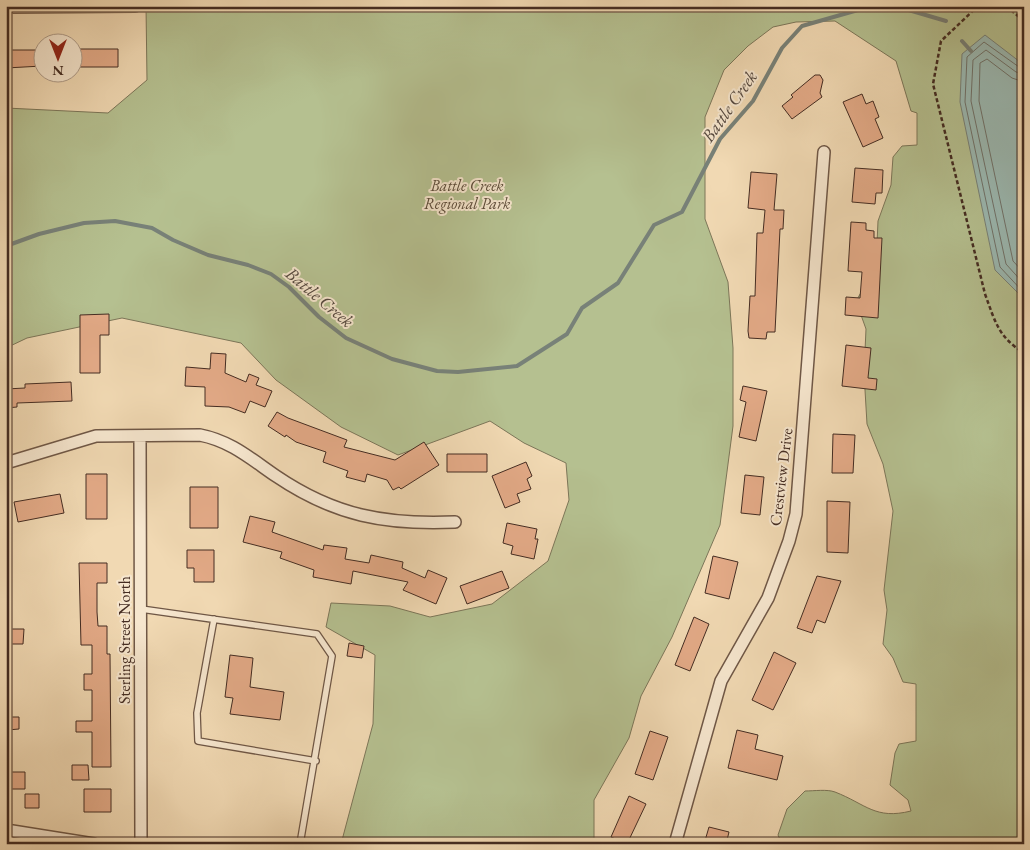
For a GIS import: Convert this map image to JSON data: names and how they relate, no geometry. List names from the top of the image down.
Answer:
{
  "streets": {
    "street": ["Crestview Drive", "Sterling Street North"]
  },
  "water": ["Battle Creek"],
  "parks": ["Battle Creek Regional Park"],
  "north": "bottom"
}
